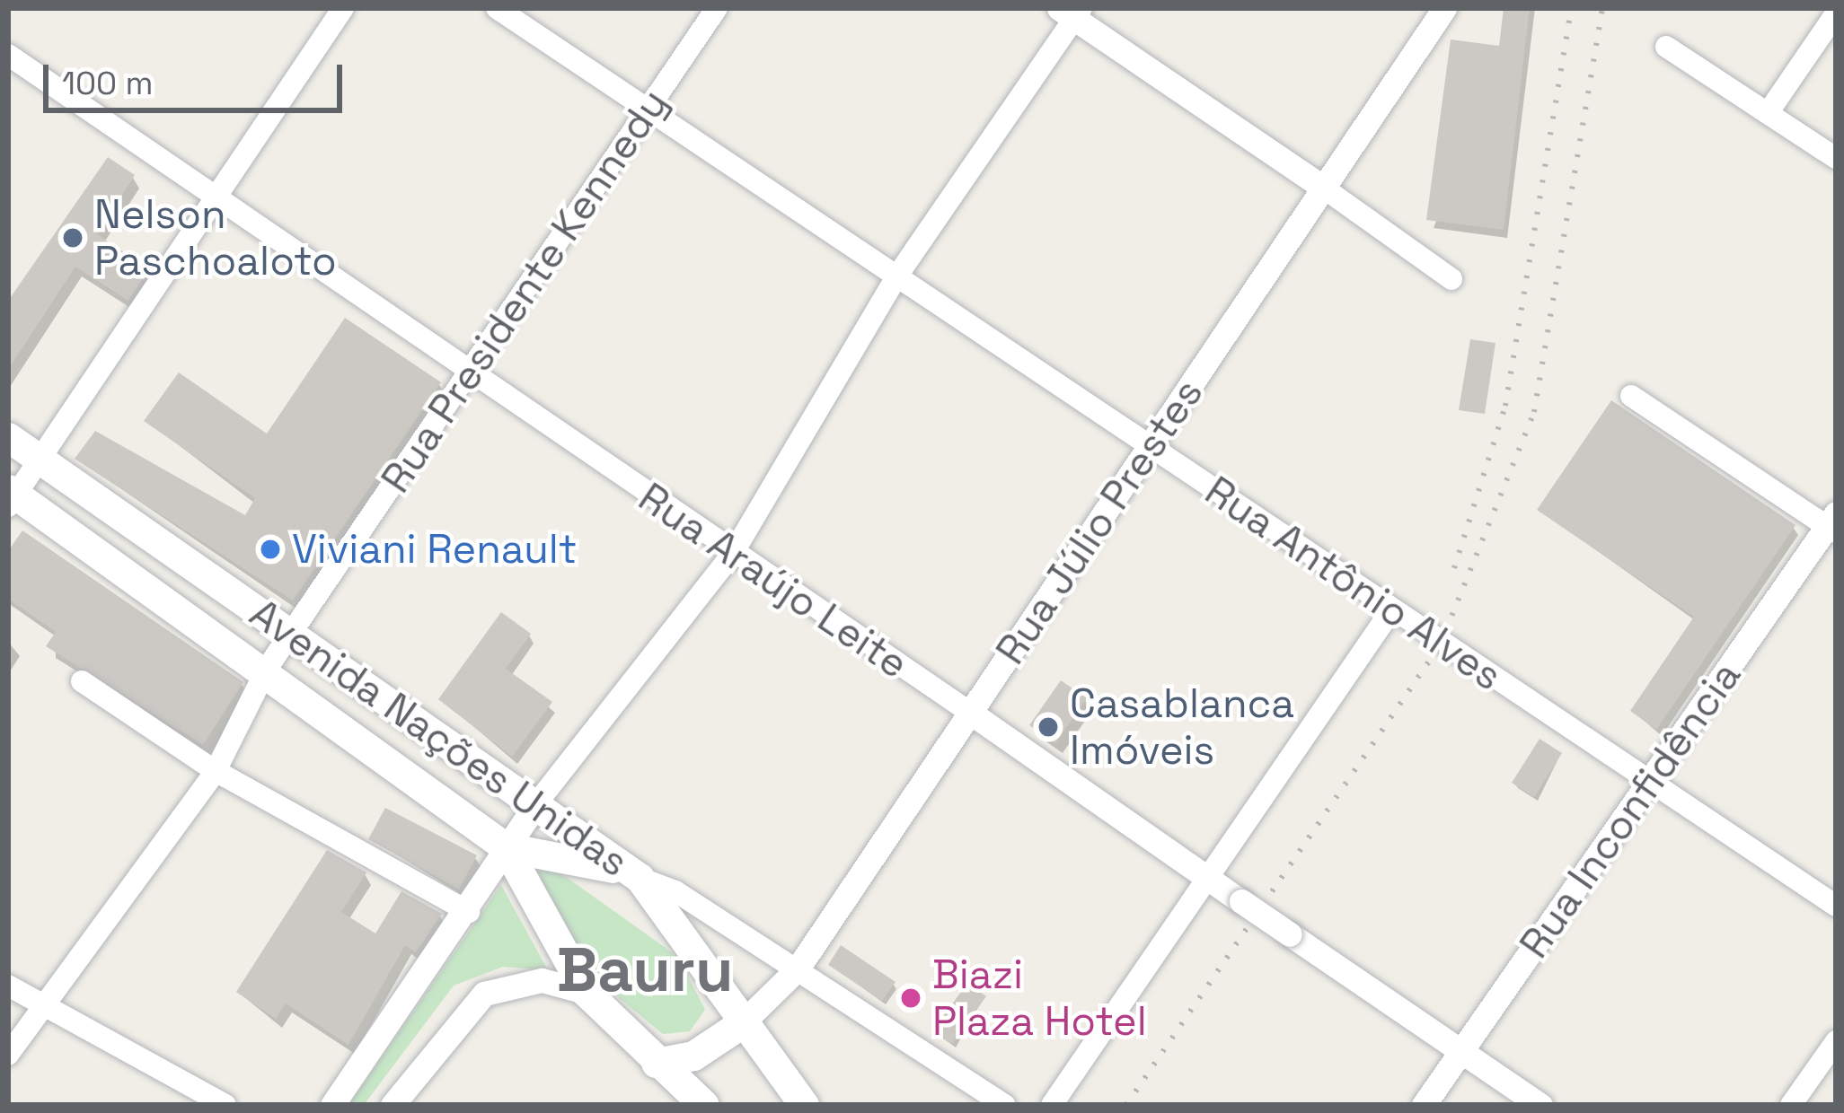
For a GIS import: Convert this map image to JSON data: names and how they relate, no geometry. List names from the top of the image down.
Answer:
{
  "streets": {
    "main road": ["Avenida Nações Unidas"],
    "street": [
      "Rua Presidente Kennedy",
      "Rua Júlio Prestes",
      "Rua Araújo Leite",
      "Rua Antônio Alves",
      "Rua Inconfidência"
    ]
  },
  "crossings": [
    ["Rua Presidente Kennedy", "Rua Araújo Leite"],
    ["Rua Presidente Kennedy", "Rua Antônio Alves"],
    ["Rua Presidente Kennedy", "Avenida Nações Unidas"],
    ["Rua Júlio Prestes", "Rua Araújo Leite"],
    ["Rua Júlio Prestes", "Rua Antônio Alves"],
    ["Rua Júlio Prestes", "Avenida Nações Unidas"],
    ["Rua Araújo Leite", "Rua Inconfidência"],
    ["Rua Antônio Alves", "Rua Inconfidência"]
  ],
  "districts": ["Bauru"],
  "places": [
    "Nelson Paschoaloto",
    "Viviani Renault",
    "Casablanca Imóveis",
    "Biazi Plaza Hotel"
  ],
  "scale_bar": "100 m"
}
